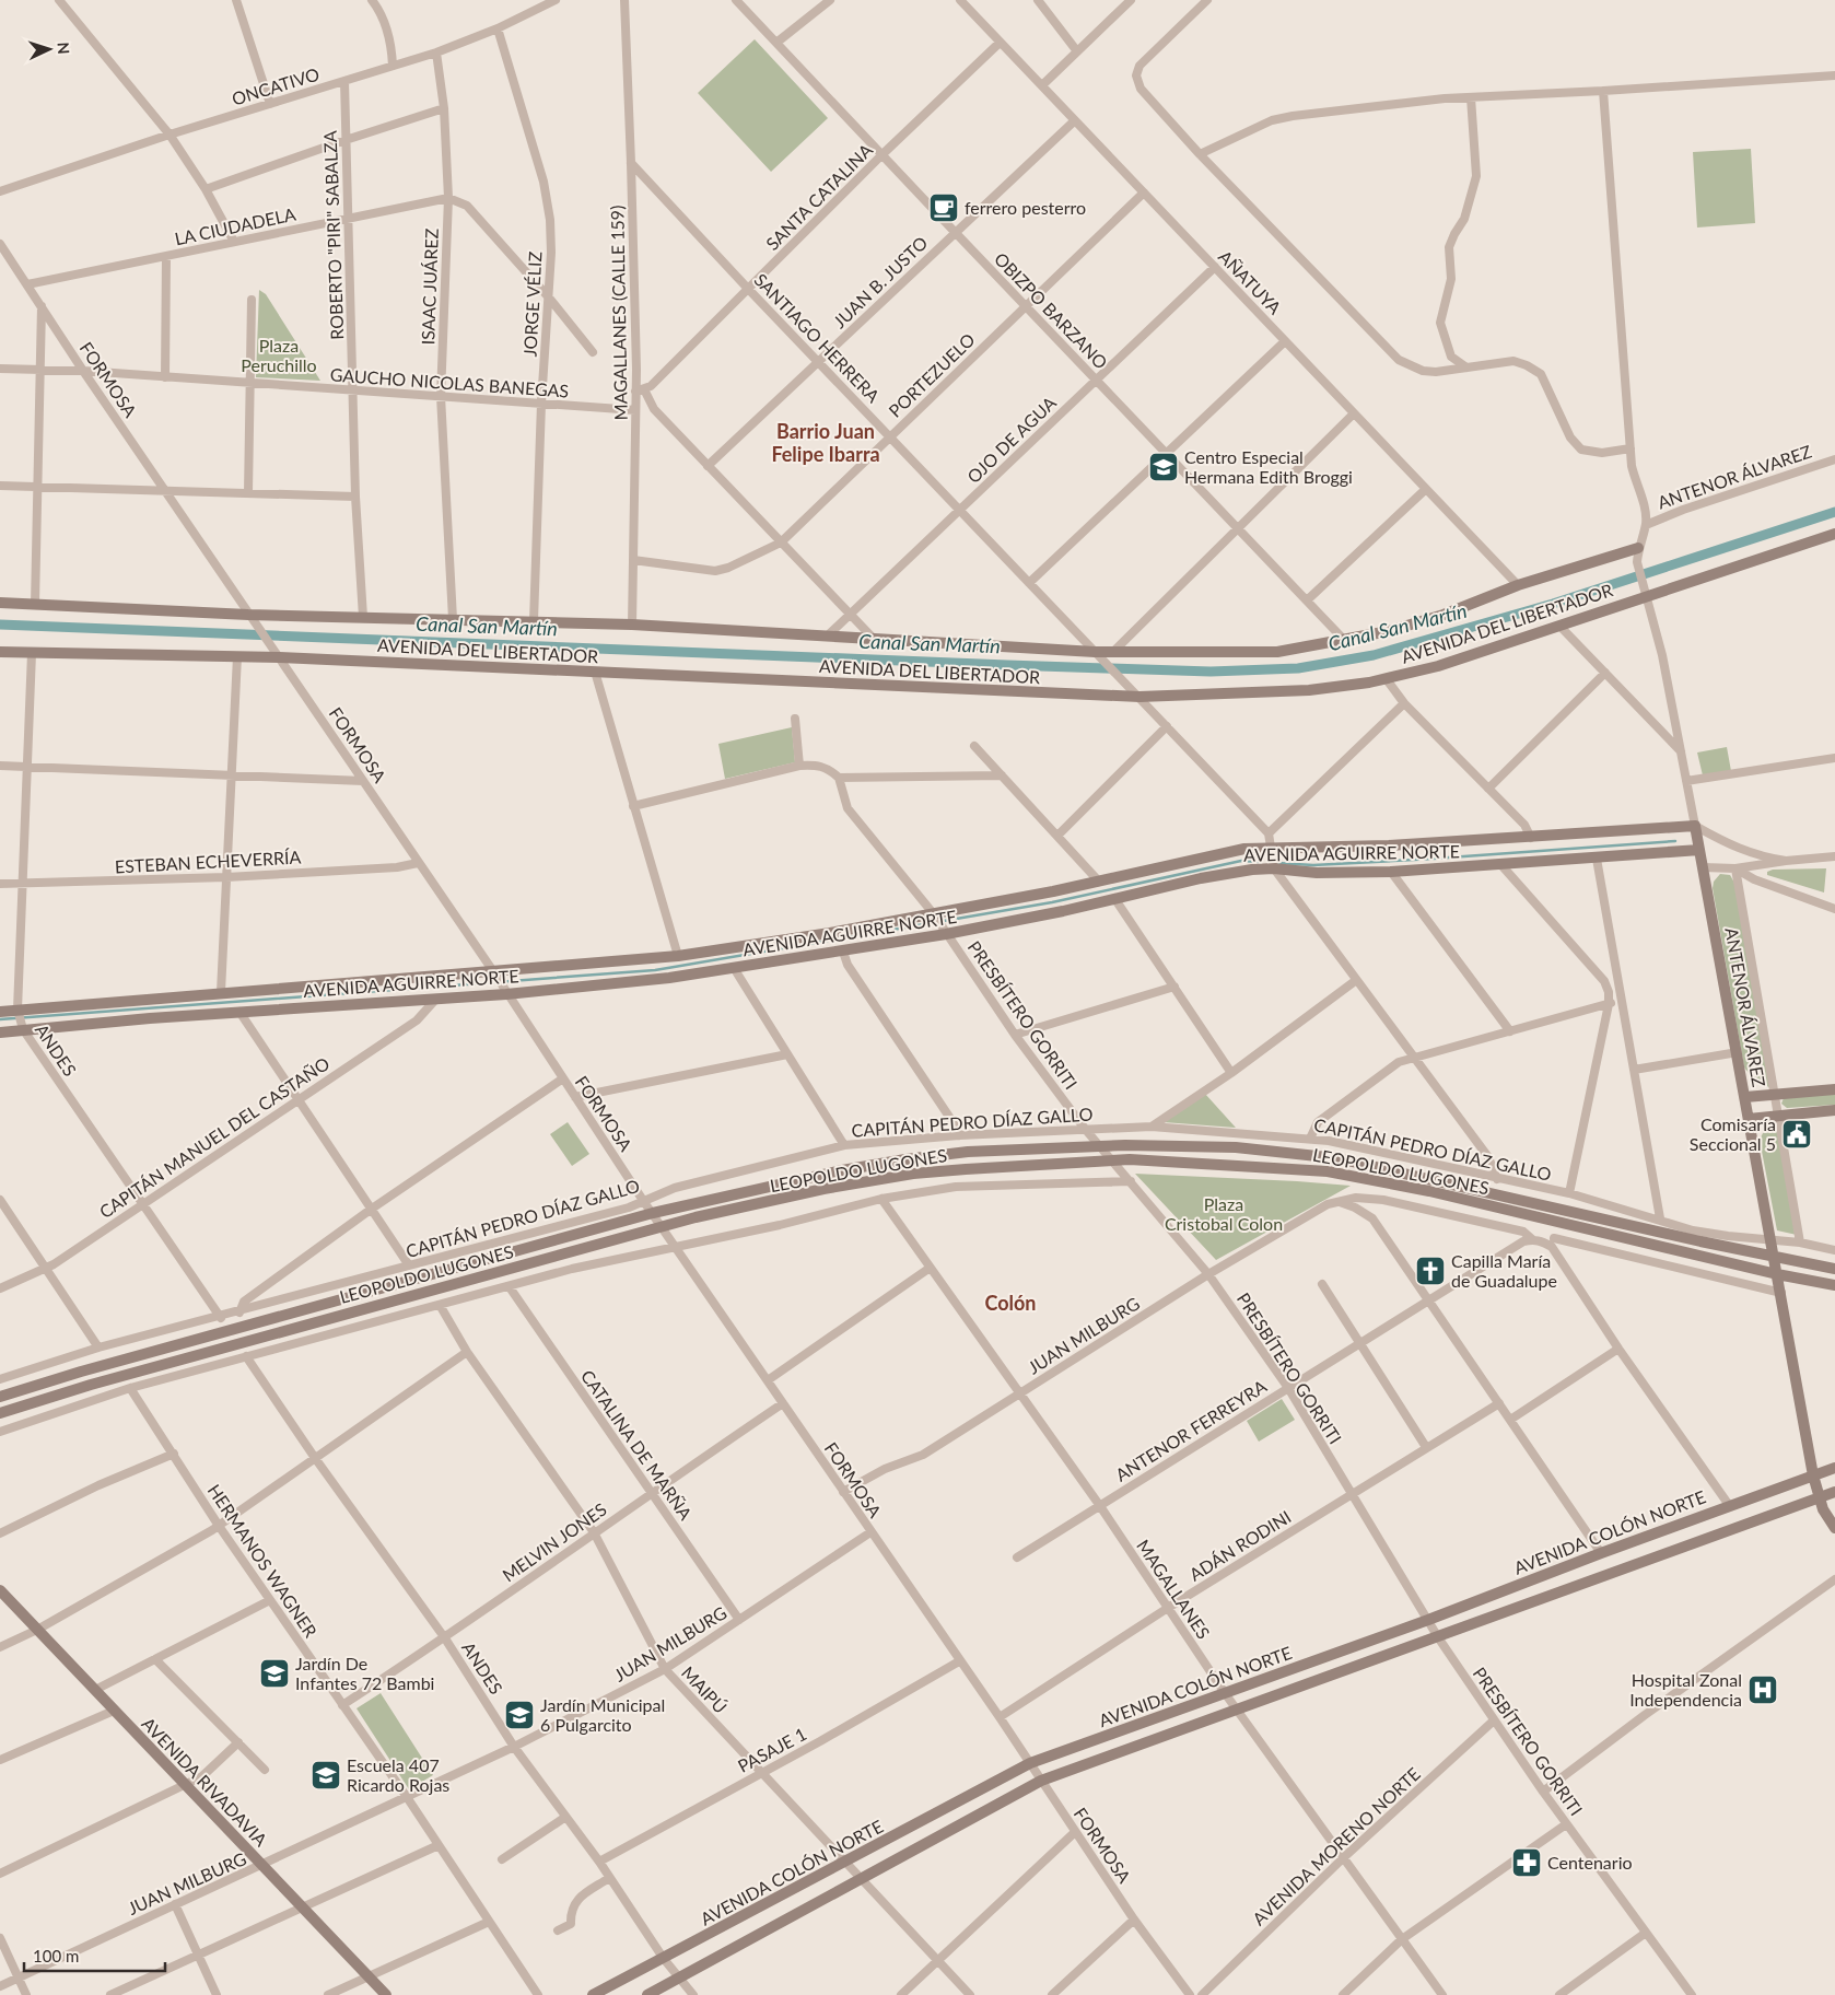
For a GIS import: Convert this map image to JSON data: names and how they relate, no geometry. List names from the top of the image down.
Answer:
{
  "streets": {
    "main road": [
      "ANTENOR ÁLVAREZ",
      "AVENIDA DEL LIBERTADOR",
      "AVENIDA AGUIRRE NORTE",
      "LEOPOLDO LUGONES",
      "AVENIDA COLÓN NORTE",
      "AVENIDA RIVADAVIA"
    ],
    "street": [
      "ONCATIVO",
      "SANTA CATALINA",
      "LA CIUDADELA",
      "ROBERTO \"PIRI\" SABALZA",
      "JUAN B. JUSTO",
      "AÑATUYA",
      "ISAAC JUÁREZ",
      "JORGE VÉLIZ",
      "OBIZPO BARZANO",
      "MAGALLANES (CALLE 159)",
      "SANTIAGO HERRERA",
      "PORTEZUELO",
      "FORMOSA",
      "GAUCHO NICOLAS BANEGAS",
      "OJO DE AGUA",
      "ESTEBAN ECHEVERRÍA",
      "PRESBÍTERO GORRITI",
      "ANDES",
      "CAPITÁN PEDRO DÍAZ GALLO",
      "CAPITÁN MANUEL DEL CASTAÑO",
      "JUAN MILBURG",
      "ANTENOR FERREYRA",
      "CATALINA DE MARÑA",
      "MELVIN JONES",
      "ADÁN RODINI",
      "HERMANOS WAGNER",
      "MAGALLANES",
      "MAIPÚ",
      "PASAJE 1",
      "AVENIDA MORENO NORTE"
    ]
  },
  "crossings": [
    ["ONCATIVO", "ROBERTO \"PIRI\" SABALZA"],
    ["ONCATIVO", "ISAAC JUÁREZ"],
    ["ONCATIVO", "JORGE VÉLIZ"],
    ["SANTA CATALINA", "AÑATUYA"],
    ["SANTA CATALINA", "OBIZPO BARZANO"],
    ["SANTA CATALINA", "MAGALLANES (CALLE 159)"],
    ["SANTA CATALINA", "SANTIAGO HERRERA"],
    ["LA CIUDADELA", "ROBERTO \"PIRI\" SABALZA"],
    ["LA CIUDADELA", "ISAAC JUÁREZ"],
    ["LA CIUDADELA", "FORMOSA"],
    ["ROBERTO \"PIRI\" SABALZA", "GAUCHO NICOLAS BANEGAS"],
    ["ROBERTO \"PIRI\" SABALZA", "AVENIDA DEL LIBERTADOR"],
    ["JUAN B. JUSTO", "AÑATUYA"],
    ["JUAN B. JUSTO", "OBIZPO BARZANO"],
    ["JUAN B. JUSTO", "SANTIAGO HERRERA"],
    ["AÑATUYA", "PORTEZUELO"],
    ["AÑATUYA", "OJO DE AGUA"],
    ["AÑATUYA", "AVENIDA DEL LIBERTADOR"],
    ["ISAAC JUÁREZ", "GAUCHO NICOLAS BANEGAS"],
    ["ISAAC JUÁREZ", "AVENIDA DEL LIBERTADOR"],
    ["JORGE VÉLIZ", "GAUCHO NICOLAS BANEGAS"],
    ["JORGE VÉLIZ", "AVENIDA DEL LIBERTADOR"],
    ["OBIZPO BARZANO", "PORTEZUELO"],
    ["OBIZPO BARZANO", "OJO DE AGUA"],
    ["OBIZPO BARZANO", "AVENIDA DEL LIBERTADOR"],
    ["MAGALLANES (CALLE 159)", "SANTIAGO HERRERA"],
    ["MAGALLANES (CALLE 159)", "PORTEZUELO"],
    ["MAGALLANES (CALLE 159)", "GAUCHO NICOLAS BANEGAS"],
    ["MAGALLANES (CALLE 159)", "AVENIDA DEL LIBERTADOR"],
    ["SANTIAGO HERRERA", "PORTEZUELO"],
    ["SANTIAGO HERRERA", "OJO DE AGUA"],
    ["SANTIAGO HERRERA", "AVENIDA DEL LIBERTADOR"],
    ["FORMOSA", "GAUCHO NICOLAS BANEGAS"],
    ["FORMOSA", "AVENIDA DEL LIBERTADOR"],
    ["FORMOSA", "AVENIDA AGUIRRE NORTE"],
    ["FORMOSA", "ESTEBAN ECHEVERRÍA"],
    ["FORMOSA", "CAPITÁN PEDRO DÍAZ GALLO"],
    ["FORMOSA", "LEOPOLDO LUGONES"],
    ["FORMOSA", "JUAN MILBURG"],
    ["FORMOSA", "AVENIDA COLÓN NORTE"],
    ["FORMOSA", "MELVIN JONES"],
    ["FORMOSA", "ADÁN RODINI"],
    ["FORMOSA", "PASAJE 1"],
    ["OJO DE AGUA", "AVENIDA DEL LIBERTADOR"],
    ["ANTENOR ÁLVAREZ", "AVENIDA DEL LIBERTADOR"],
    ["ANTENOR ÁLVAREZ", "AVENIDA AGUIRRE NORTE"],
    ["ANTENOR ÁLVAREZ", "CAPITÁN PEDRO DÍAZ GALLO"],
    ["ANTENOR ÁLVAREZ", "LEOPOLDO LUGONES"],
    ["ANTENOR ÁLVAREZ", "AVENIDA COLÓN NORTE"],
    ["AVENIDA DEL LIBERTADOR", "ANDES"],
    ["AVENIDA AGUIRRE NORTE", "PRESBÍTERO GORRITI"],
    ["AVENIDA AGUIRRE NORTE", "ANDES"],
    ["AVENIDA AGUIRRE NORTE", "CAPITÁN MANUEL DEL CASTAÑO"],
    ["ESTEBAN ECHEVERRÍA", "ANDES"],
    ["PRESBÍTERO GORRITI", "CAPITÁN PEDRO DÍAZ GALLO"],
    ["PRESBÍTERO GORRITI", "LEOPOLDO LUGONES"],
    ["PRESBÍTERO GORRITI", "JUAN MILBURG"],
    ["PRESBÍTERO GORRITI", "ANTENOR FERREYRA"],
    ["PRESBÍTERO GORRITI", "AVENIDA COLÓN NORTE"],
    ["PRESBÍTERO GORRITI", "ADÁN RODINI"],
    ["PRESBÍTERO GORRITI", "AVENIDA MORENO NORTE"],
    ["ANDES", "CAPITÁN PEDRO DÍAZ GALLO"],
    ["ANDES", "CAPITÁN MANUEL DEL CASTAÑO"],
    ["ANDES", "JUAN MILBURG"],
    ["ANDES", "AVENIDA COLÓN NORTE"],
    ["ANDES", "MELVIN JONES"],
    ["ANDES", "PASAJE 1"],
    ["JUAN MILBURG", "ANTENOR FERREYRA"],
    ["JUAN MILBURG", "CATALINA DE MARÑA"],
    ["JUAN MILBURG", "HERMANOS WAGNER"],
    ["JUAN MILBURG", "MAGALLANES"],
    ["JUAN MILBURG", "MAIPÚ"],
    ["JUAN MILBURG", "AVENIDA RIVADAVIA"],
    ["ANTENOR FERREYRA", "MAGALLANES"],
    ["CATALINA DE MARÑA", "MELVIN JONES"],
    ["AVENIDA COLÓN NORTE", "MAGALLANES"],
    ["AVENIDA COLÓN NORTE", "MAIPÚ"],
    ["MELVIN JONES", "HERMANOS WAGNER"],
    ["MELVIN JONES", "MAIPÚ"],
    ["ADÁN RODINI", "MAGALLANES"],
    ["MAGALLANES", "AVENIDA MORENO NORTE"],
    ["MAIPÚ", "PASAJE 1"]
  ],
  "districts": ["Barrio Juan Felipe Ibarra", "Colón"],
  "water": ["Canal San Martín"],
  "parks": ["Plaza Peruchillo", "Plaza Cristobal Colon"],
  "places": {
    "cafe": ["ferrero pesterro"],
    "school or university": [
      "Centro Especial Hermana Edith Broggi",
      "Jardín De Infantes 72 Bambi",
      "Jardín Municipal 6 Pulgarcito",
      "Escuela 407 Ricardo Rojas"
    ],
    "public building": ["Comisaría Seccional 5"],
    "church": ["Capilla María de Guadalupe"],
    "hospital": ["Hospital Zonal Independencia"],
    "pharmacy": ["Centenario"]
  },
  "scale_bar": "100 m",
  "north": "right"
}
